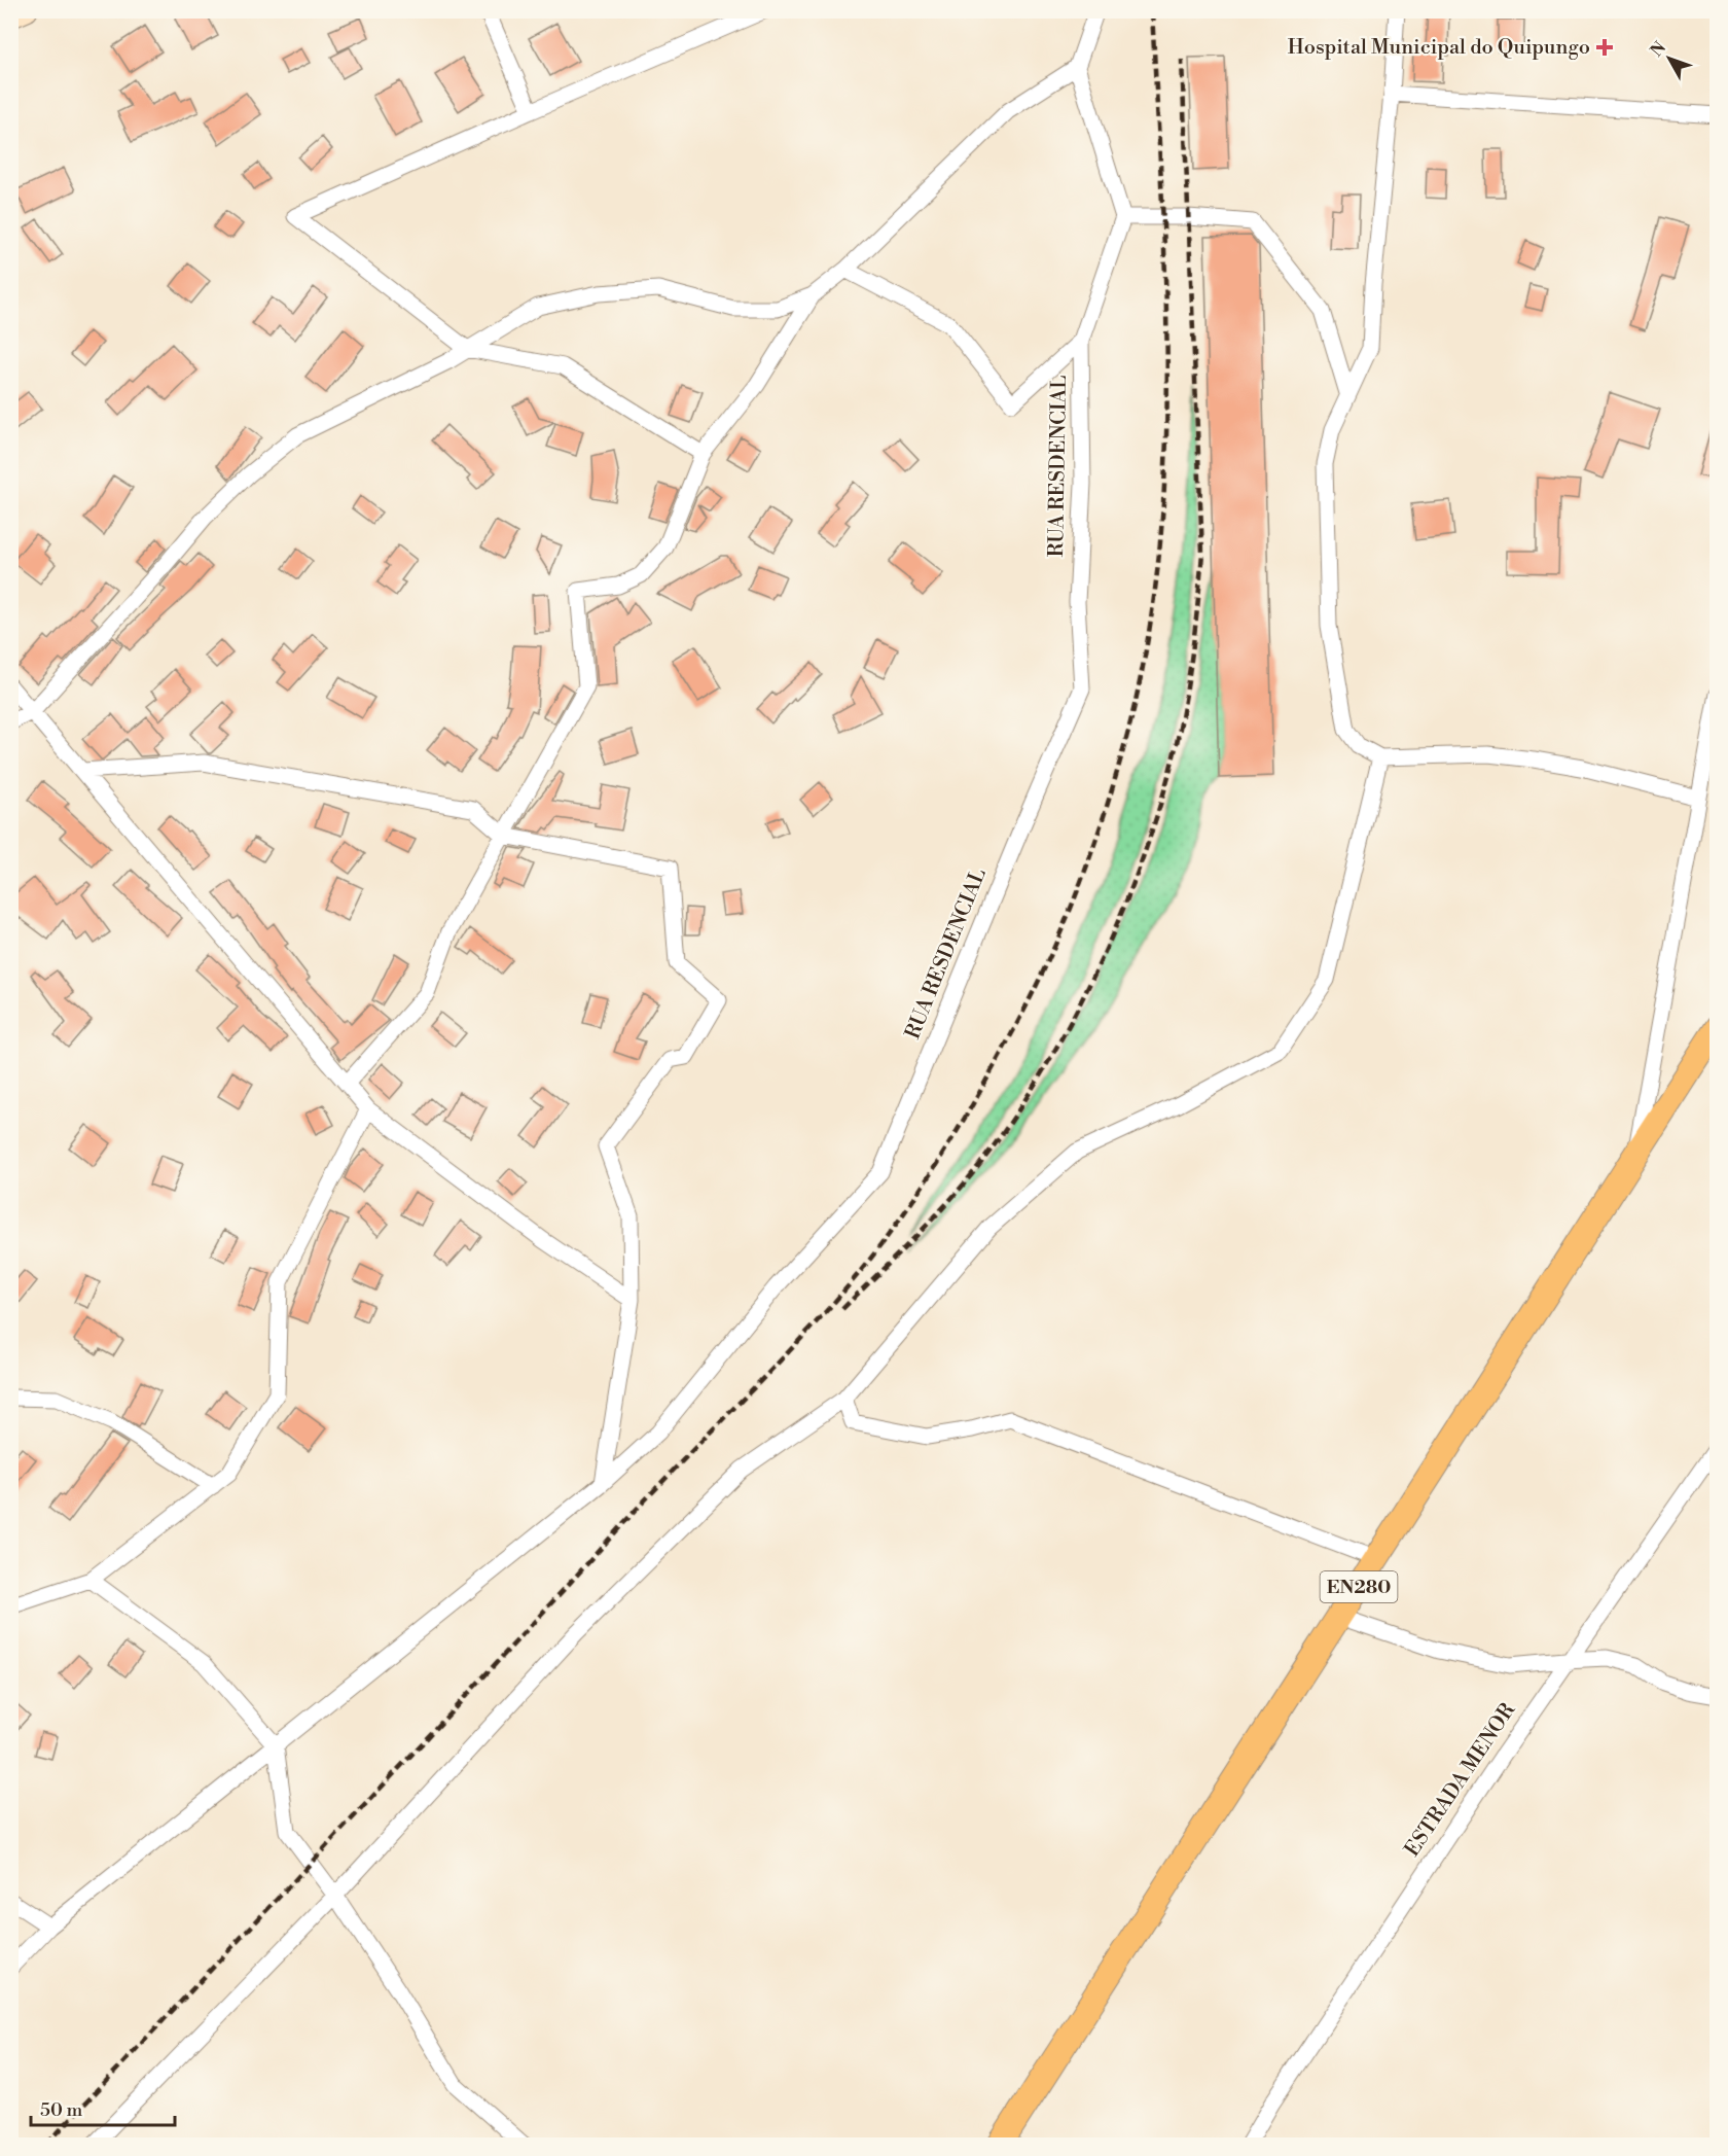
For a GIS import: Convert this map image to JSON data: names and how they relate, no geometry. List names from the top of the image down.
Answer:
{
  "streets": {
    "main road": ["EN280"],
    "street": ["RUA RESDENCIAL", "ESTRADA MENOR"]
  },
  "places": {
    "health": ["Hospital Municipal do Quipungo"]
  },
  "scale_bar": "50 m",
  "north": "top left"
}
